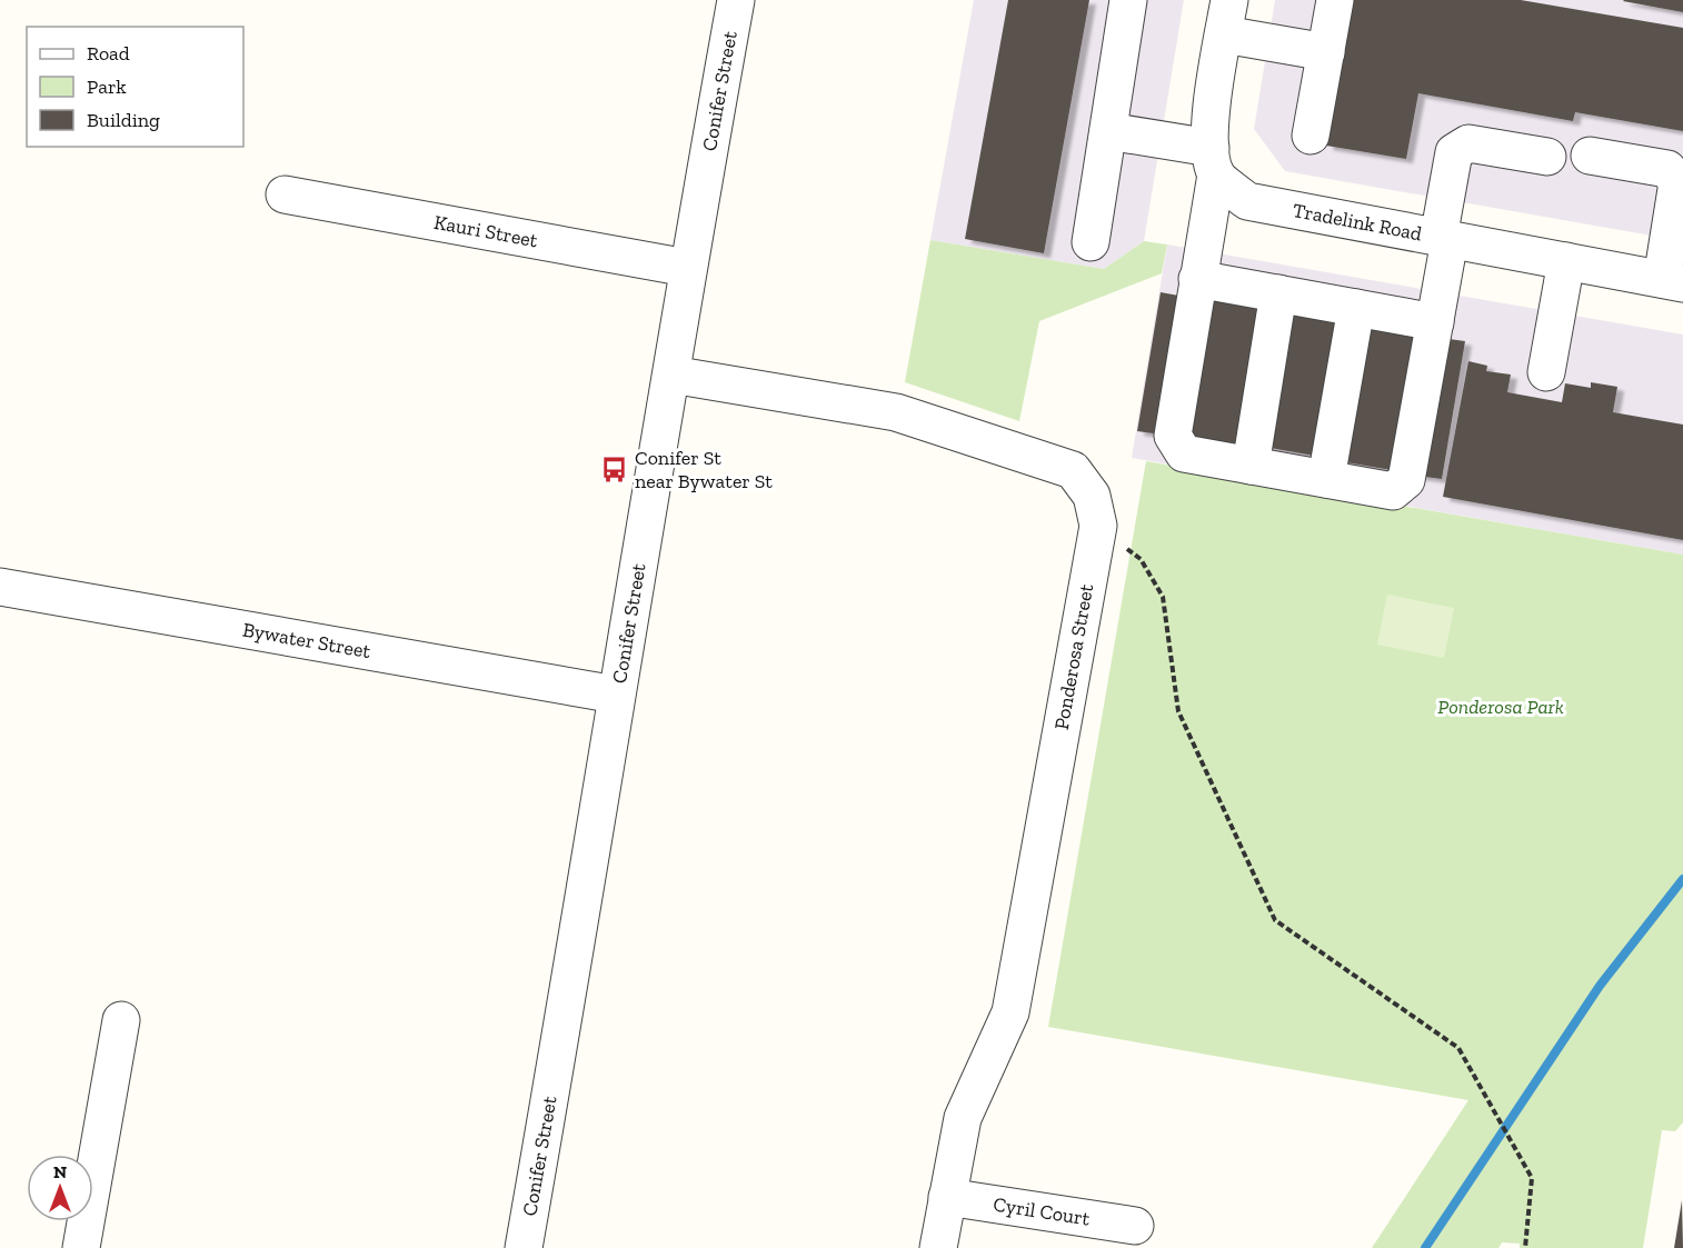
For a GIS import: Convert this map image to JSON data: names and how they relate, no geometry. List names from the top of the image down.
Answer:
{
  "streets": {
    "street": [
      "Conifer Street",
      "Tradelink Road",
      "Kauri Street",
      "Bywater Street",
      "Ponderosa Street",
      "Cyril Court"
    ]
  },
  "crossings": [
    ["Conifer Street", "Kauri Street"],
    ["Conifer Street", "Bywater Street"],
    ["Conifer Street", "Ponderosa Street"],
    ["Ponderosa Street", "Cyril Court"]
  ],
  "parks": ["Ponderosa Park"],
  "places": {
    "bus stop": ["Conifer St near Bywater St"]
  },
  "legend": ["Road", "Park", "Building"],
  "north": "top"
}
